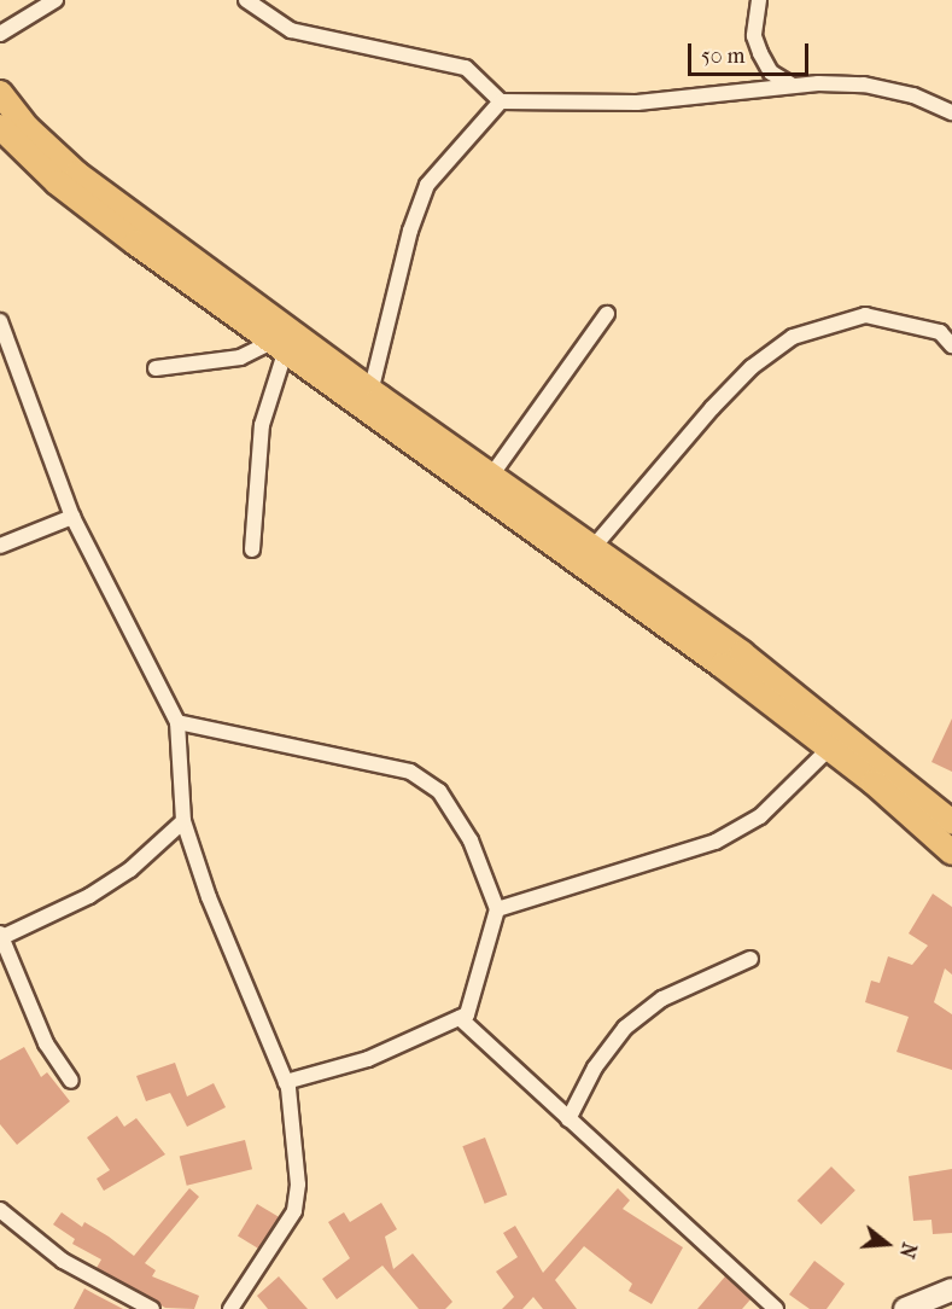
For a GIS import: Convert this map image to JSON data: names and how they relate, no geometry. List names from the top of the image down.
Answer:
{
  "scale_bar": "50 m",
  "north": "right"
}
